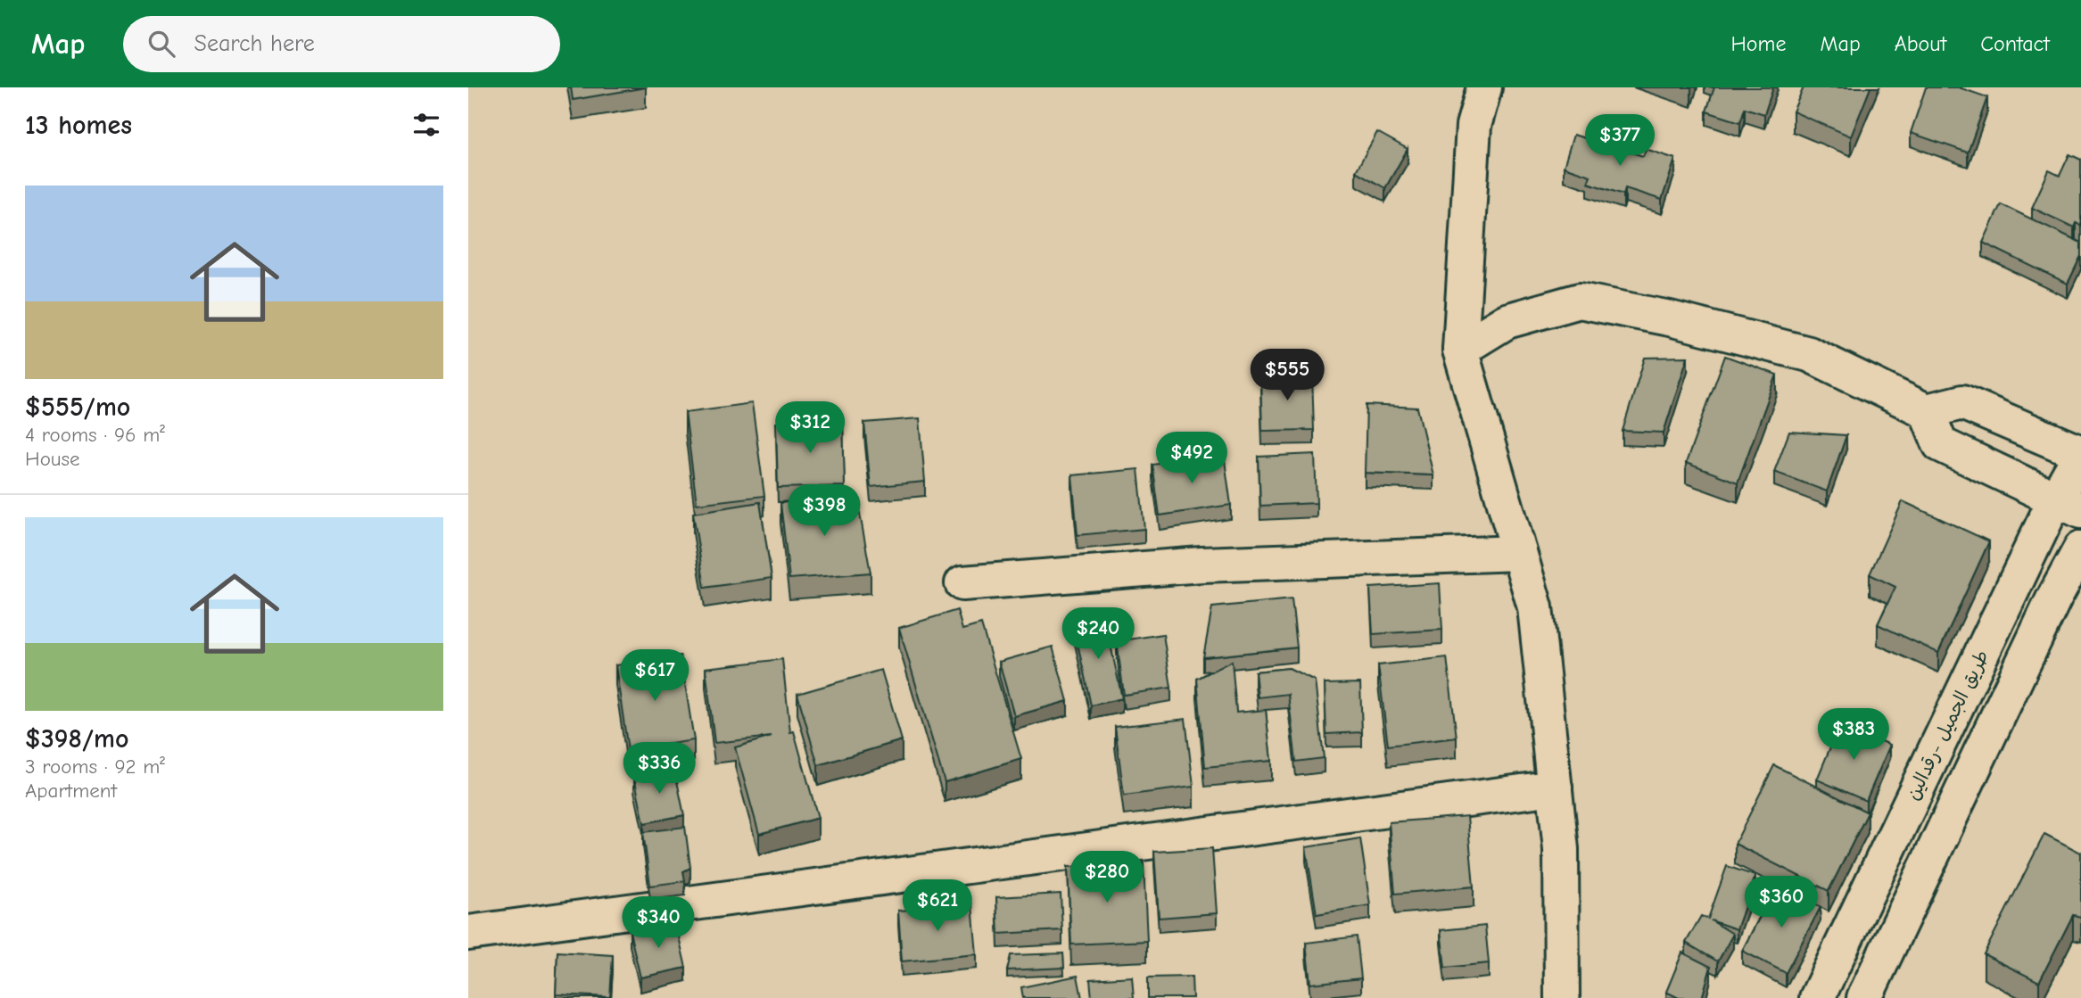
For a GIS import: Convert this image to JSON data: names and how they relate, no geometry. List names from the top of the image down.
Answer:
{
  "streets": {
    "street": ["طريق الجميل -رقدالين"]
  },
  "page": {
    "header": "Map",
    "search": "Search here",
    "nav": [
      "Home",
      "Map",
      "About",
      "Contact"
    ],
    "heading": "13 homes",
    "price": [
      "$377",
      "$555",
      "$312",
      "$492",
      "$398",
      "$240",
      "$617",
      "$383",
      "$336",
      "$280",
      "$360",
      "$621",
      "$340"
    ],
    "list": [
      {
        "name": "$555/mo",
        "note": "4 rooms · 96 m² · House"
      },
      {
        "name": "$398/mo",
        "note": "3 rooms · 92 m² · Apartment"
      }
    ]
  }
}
